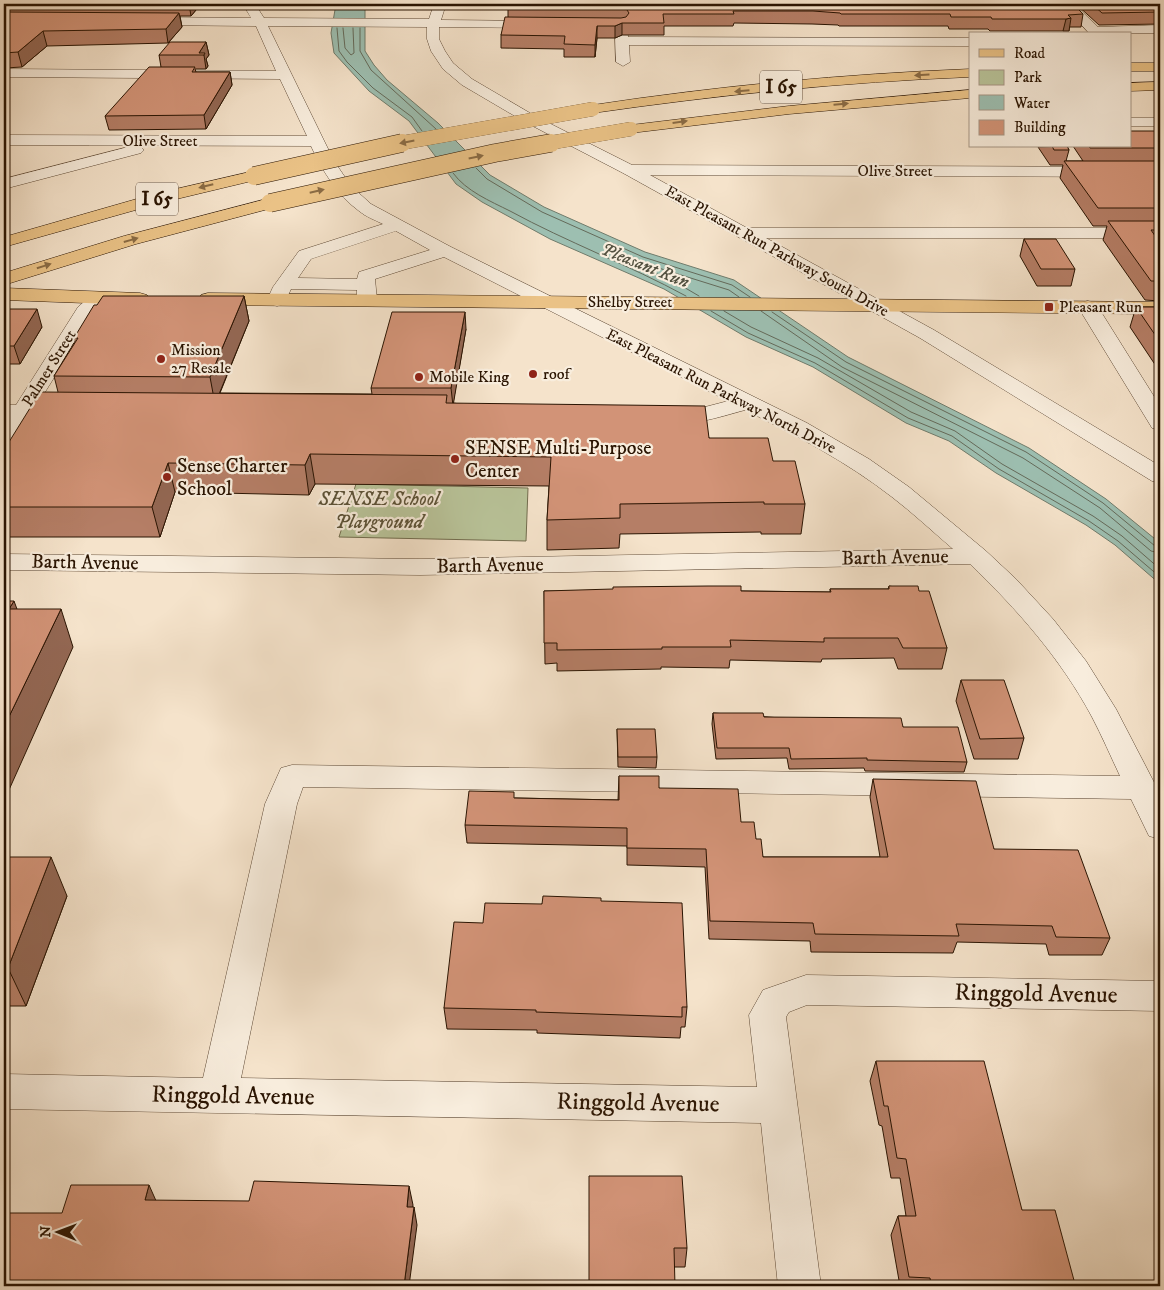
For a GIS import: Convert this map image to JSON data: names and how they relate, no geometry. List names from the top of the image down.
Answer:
{
  "streets": {
    "main road": ["I 65", "Shelby Street"],
    "street": [
      "Olive Street",
      "East Pleasant Run Parkway South Drive",
      "Palmer Street",
      "East Pleasant Run Parkway North Drive",
      "Barth Avenue",
      "Ringgold Avenue"
    ]
  },
  "crossings": [
    ["Olive Street", "East Pleasant Run Parkway South Drive"],
    ["Olive Street", "East Pleasant Run Parkway North Drive"],
    ["East Pleasant Run Parkway South Drive", "Shelby Street"],
    ["Shelby Street", "East Pleasant Run Parkway North Drive"],
    ["East Pleasant Run Parkway North Drive", "Barth Avenue"]
  ],
  "water": ["Pleasant Run"],
  "parks": ["SENSE School Playground"],
  "places": {
    "transit": ["Pleasant Run"],
    "other": [
      "Mission 27 Resale",
      "roof",
      "Mobile King",
      "SENSE Multi-Purpose Center",
      "Sense Charter School"
    ]
  },
  "legend": [
    "Road",
    "Park",
    "Water",
    "Building"
  ],
  "north": "left"
}
